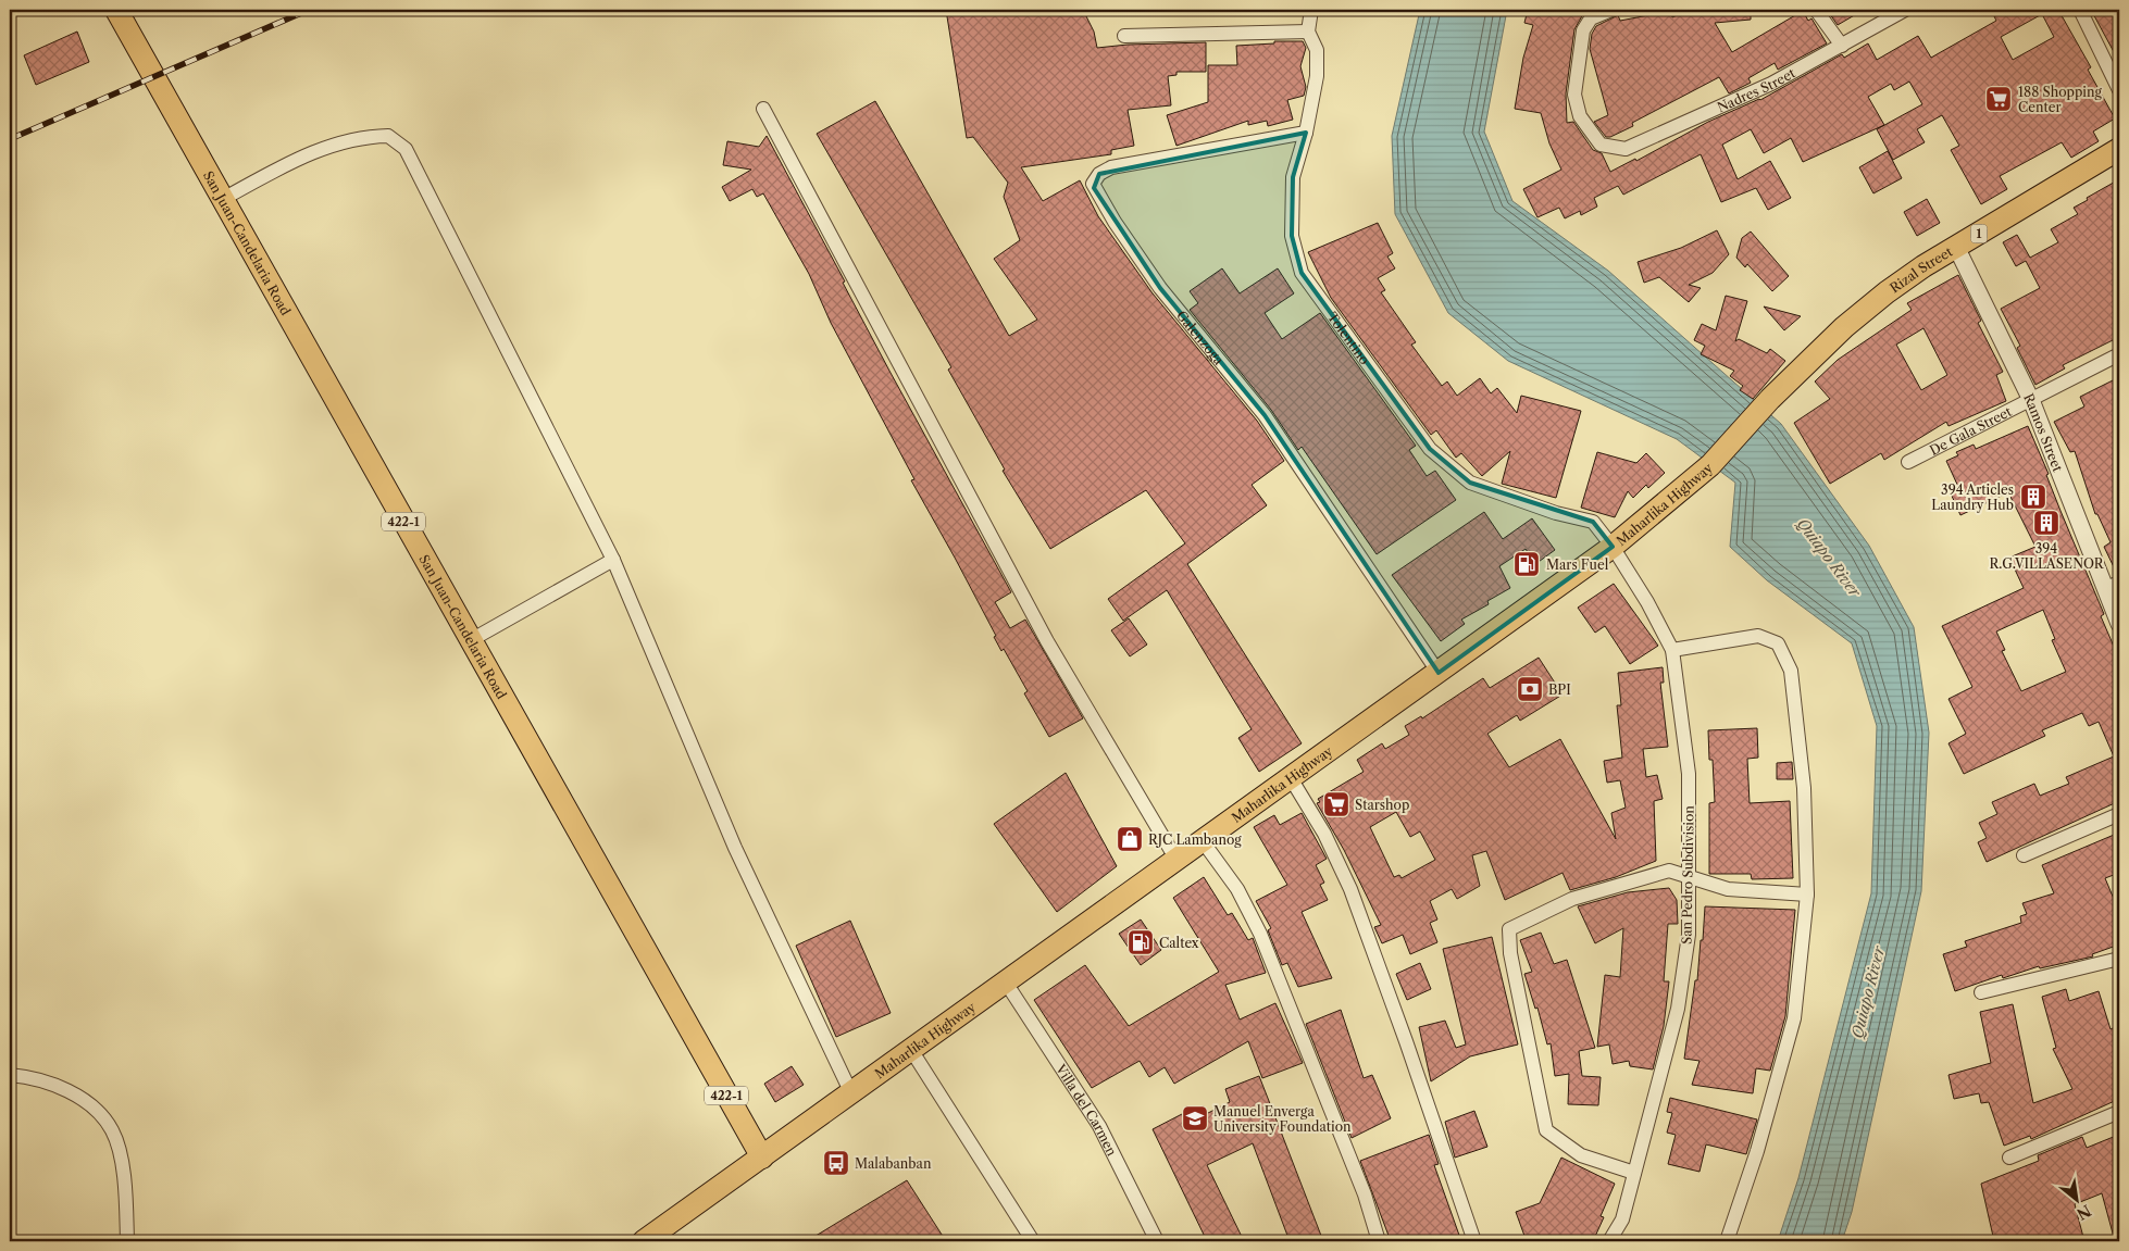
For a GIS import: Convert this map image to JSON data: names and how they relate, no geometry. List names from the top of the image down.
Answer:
{
  "streets": {
    "main road": [
      "1",
      "San Juan-Candelaria Road",
      "Rizal Street",
      "Maharlika Highway",
      "422-1"
    ],
    "street": [
      "Nadres Street",
      "Galenzoga",
      "Tolentino",
      "De Gala Street",
      "Ramos Street",
      "San Pedro Subdivision",
      "Villa del Carmen"
    ]
  },
  "crossings": [
    ["San Juan-Candelaria Road", "Maharlika Highway"],
    ["Rizal Street", "Ramos Street"],
    ["Rizal Street", "Maharlika Highway"],
    ["Galenzoga", "Tolentino"],
    ["Galenzoga", "Maharlika Highway"],
    ["Tolentino", "Maharlika Highway"],
    ["Tolentino", "San Pedro Subdivision"],
    ["De Gala Street", "Ramos Street"],
    ["Maharlika Highway", "San Pedro Subdivision"],
    ["Maharlika Highway", "Villa del Carmen"]
  ],
  "water": ["Quiapo River"],
  "places": {
    "supermarket": ["188 Shopping Center", "Starshop"],
    "building": ["394 Articles Laundry Hub", "394 R.G.VILLASENOR"],
    "fuel station": ["Mars Fuel", "Caltex"],
    "bank": ["BPI"],
    "shop": ["RJC Lambanog"],
    "school or university": ["Manuel Enverga University Foundation"],
    "bus stop": ["Malabanban"]
  },
  "north": "bottom right"
}
